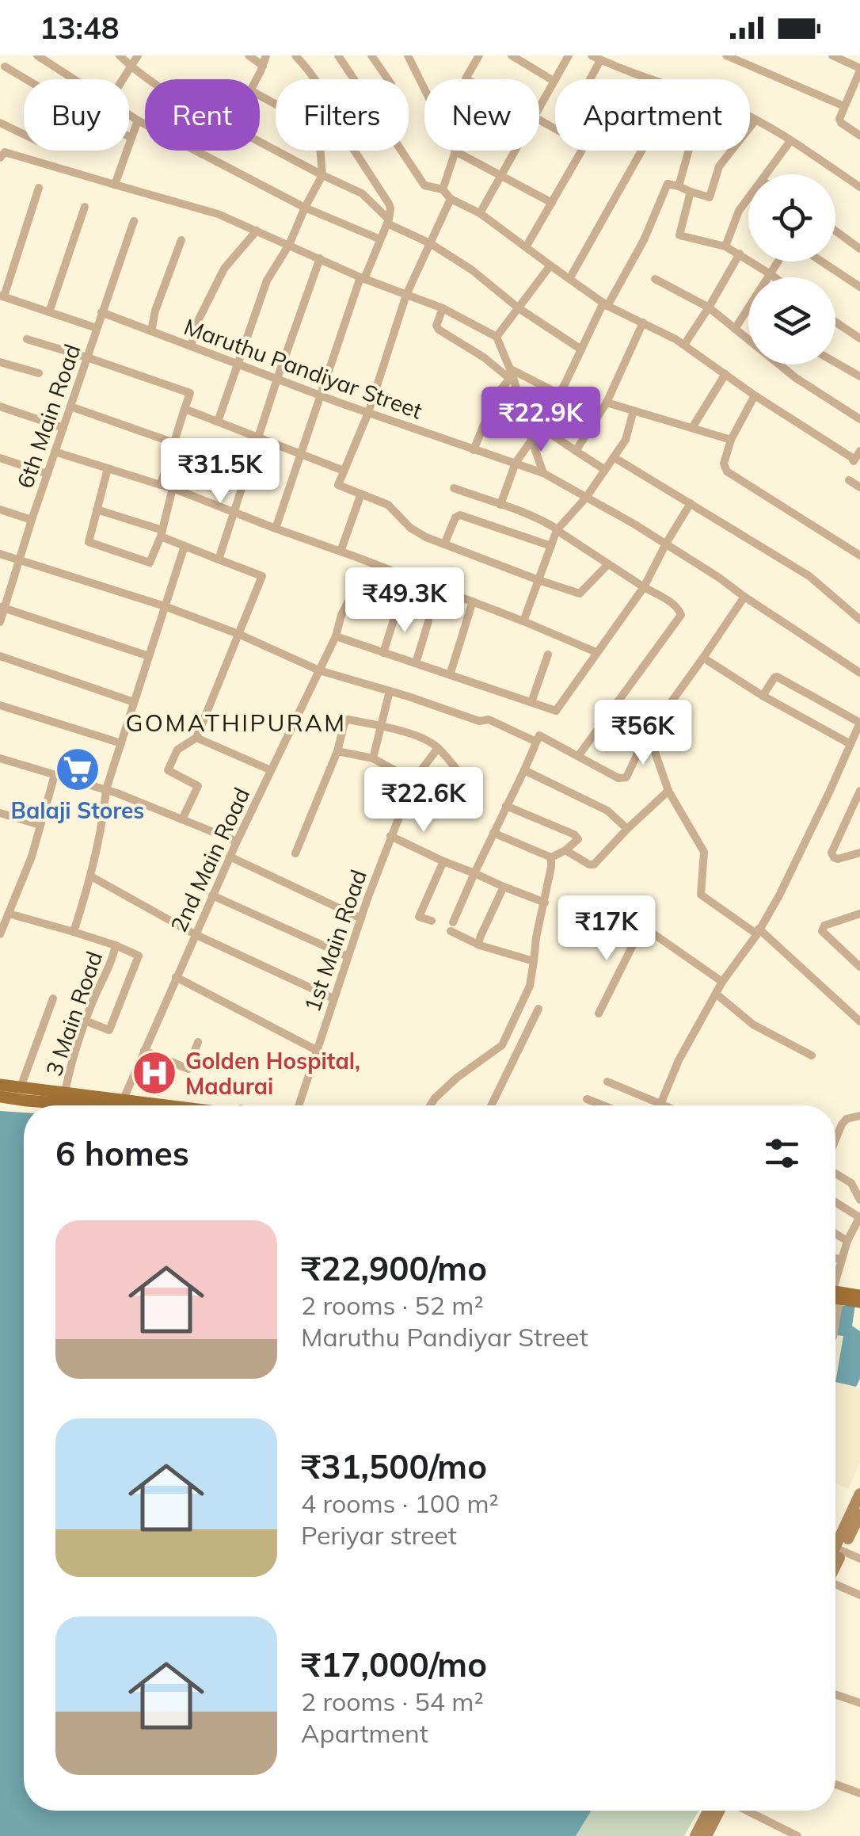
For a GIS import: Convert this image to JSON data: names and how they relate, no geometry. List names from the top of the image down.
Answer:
{
  "streets": {
    "street": [
      "Maruthu Pandiyar Street",
      "6th Main Road",
      "2nd Main Road",
      "1st Main Road",
      "3 Main Road"
    ]
  },
  "crossings": [
    ["Maruthu Pandiyar Street", "6th Main Road"]
  ],
  "districts": ["GOMATHIPURAM"],
  "places": {
    "supermarket": ["Balaji Stores"],
    "hospital": ["Golden Hospital, Madurai"]
  },
  "page": {
    "status": "13:48",
    "chip": [
      "Buy",
      "Rent",
      "Filters",
      "New",
      "Apartment"
    ],
    "price": [
      "₹22.9K",
      "₹31.5K",
      "₹49.3K",
      "₹56K",
      "₹22.6K",
      "₹17K"
    ],
    "heading": "6 homes",
    "list": [
      {
        "name": "₹22,900/mo",
        "note": "2 rooms · 52 m² · Maruthu Pandiyar Street"
      },
      {
        "name": "₹31,500/mo",
        "note": "4 rooms · 100 m² · Periyar street"
      },
      {
        "name": "₹17,000/mo",
        "note": "2 rooms · 54 m² · Apartment"
      }
    ]
  }
}
